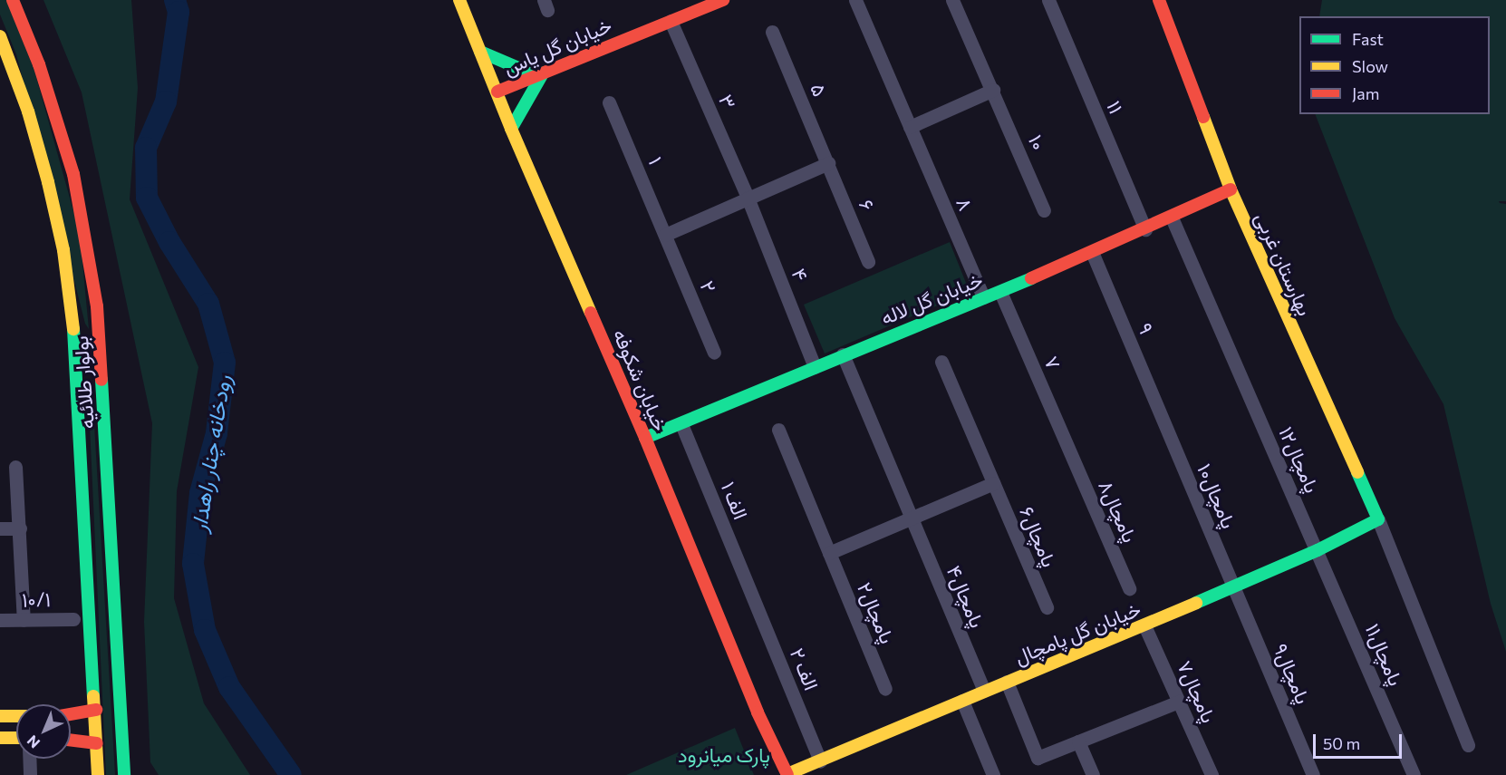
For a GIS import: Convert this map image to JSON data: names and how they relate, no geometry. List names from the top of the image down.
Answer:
{
  "streets": {
    "main road": [
      "خیابان گل یاس",
      "بهارستان غربی",
      "خیابان گل لاله",
      "خیابان شکوفه",
      "بولوار طلائیه",
      "خیابان گل پامچال"
    ],
    "street": [
      "۵",
      "۳",
      "۱۱",
      "۱۰",
      "۱",
      "۸",
      "۶",
      "۴",
      "۲",
      "۹",
      "۷",
      "پامچال۱۲",
      "پامچال۱۰",
      "۱ الف",
      "پامچال۸",
      "پامچال۶",
      "پامچال۴",
      "۱۰/۱",
      "پامچال۲",
      "پامچال۱۱",
      "۲ الف",
      "پامچال۹",
      "پامچال۷"
    ]
  },
  "crossings": [
    ["خیابان گل یاس", "۳"],
    ["خیابان گل یاس", "خیابان شکوفه"],
    ["۵", "۶"],
    ["۳", "۴"],
    ["۱۱", "خیابان گل لاله"],
    ["۱", "۲"],
    ["۸", "خیابان گل لاله"],
    ["بهارستان غربی", "خیابان گل لاله"],
    ["بهارستان غربی", "خیابان گل پامچال"],
    ["۴", "خیابان گل لاله"],
    ["خیابان گل لاله", "۹"],
    ["خیابان گل لاله", "۷"],
    ["خیابان گل لاله", "خیابان شکوفه"],
    ["خیابان گل لاله", "پامچال۱۲"],
    ["خیابان گل لاله", "۱ الف"],
    ["۹", "پامچال۱۰"],
    ["۷", "پامچال۸"],
    ["خیابان شکوفه", "خیابان گل پامچال"],
    ["پامچال۱۲", "خیابان گل پامچال"],
    ["پامچال۱۲", "پامچال۱۱"],
    ["پامچال۱۰", "خیابان گل پامچال"],
    ["پامچال۱۰", "پامچال۹"],
    ["۱ الف", "۲ الف"],
    ["پامچال۴", "خیابان گل پامچال"],
    ["خیابان گل پامچال", "پامچال۱۱"],
    ["خیابان گل پامچال", "۲ الف"],
    ["خیابان گل پامچال", "پامچال۹"],
    ["خیابان گل پامچال", "پامچال۷"]
  ],
  "water": ["رودخانه چنار راهدار"],
  "parks": ["پارک میانرود"],
  "legend": ["Fast", "Slow", "Jam"],
  "scale_bar": "50 m",
  "north": "bottom left"
}
